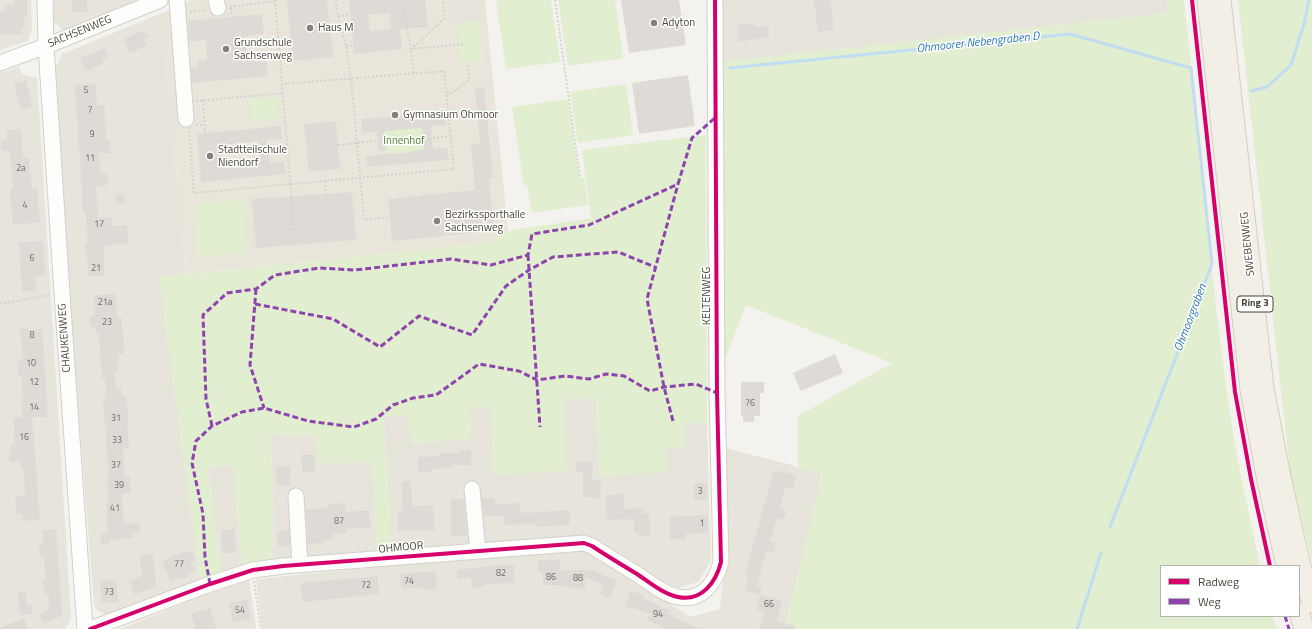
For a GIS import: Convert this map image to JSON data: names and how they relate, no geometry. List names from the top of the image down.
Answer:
{
  "streets": {
    "main road": ["SWEBENWEG", "Ring 3"],
    "street": [
      "SACHSENWEG",
      "KELTENWEG",
      "CHAUKENWEG",
      "OHMOOR"
    ]
  },
  "crossings": [
    ["SACHSENWEG", "CHAUKENWEG"],
    ["KELTENWEG", "OHMOOR"]
  ],
  "water": ["Ohmoorer Nebengraben D", "Ohmoorgraben"],
  "parks": ["Innenhof"],
  "places": [
    "Adyton",
    "Haus M",
    "Grundschule Sachsenweg",
    "Gymnasium Ohmoor",
    "Stadtteilschule Niendorf",
    "Bezirkssporthalle Sachsenweg"
  ],
  "house_numbers": [
    "5",
    "7",
    "9",
    "11",
    "2a",
    "4",
    "17",
    "6",
    "21",
    "21a",
    "23",
    "8",
    "10",
    "12",
    "76",
    "14",
    "31",
    "16",
    "33",
    "37",
    "39",
    "3",
    "41",
    "87",
    "1",
    "77",
    "82",
    "86",
    "88",
    "74",
    "72",
    "73",
    "66",
    "54",
    "94"
  ],
  "legend": ["Radweg", "Weg"]
}
